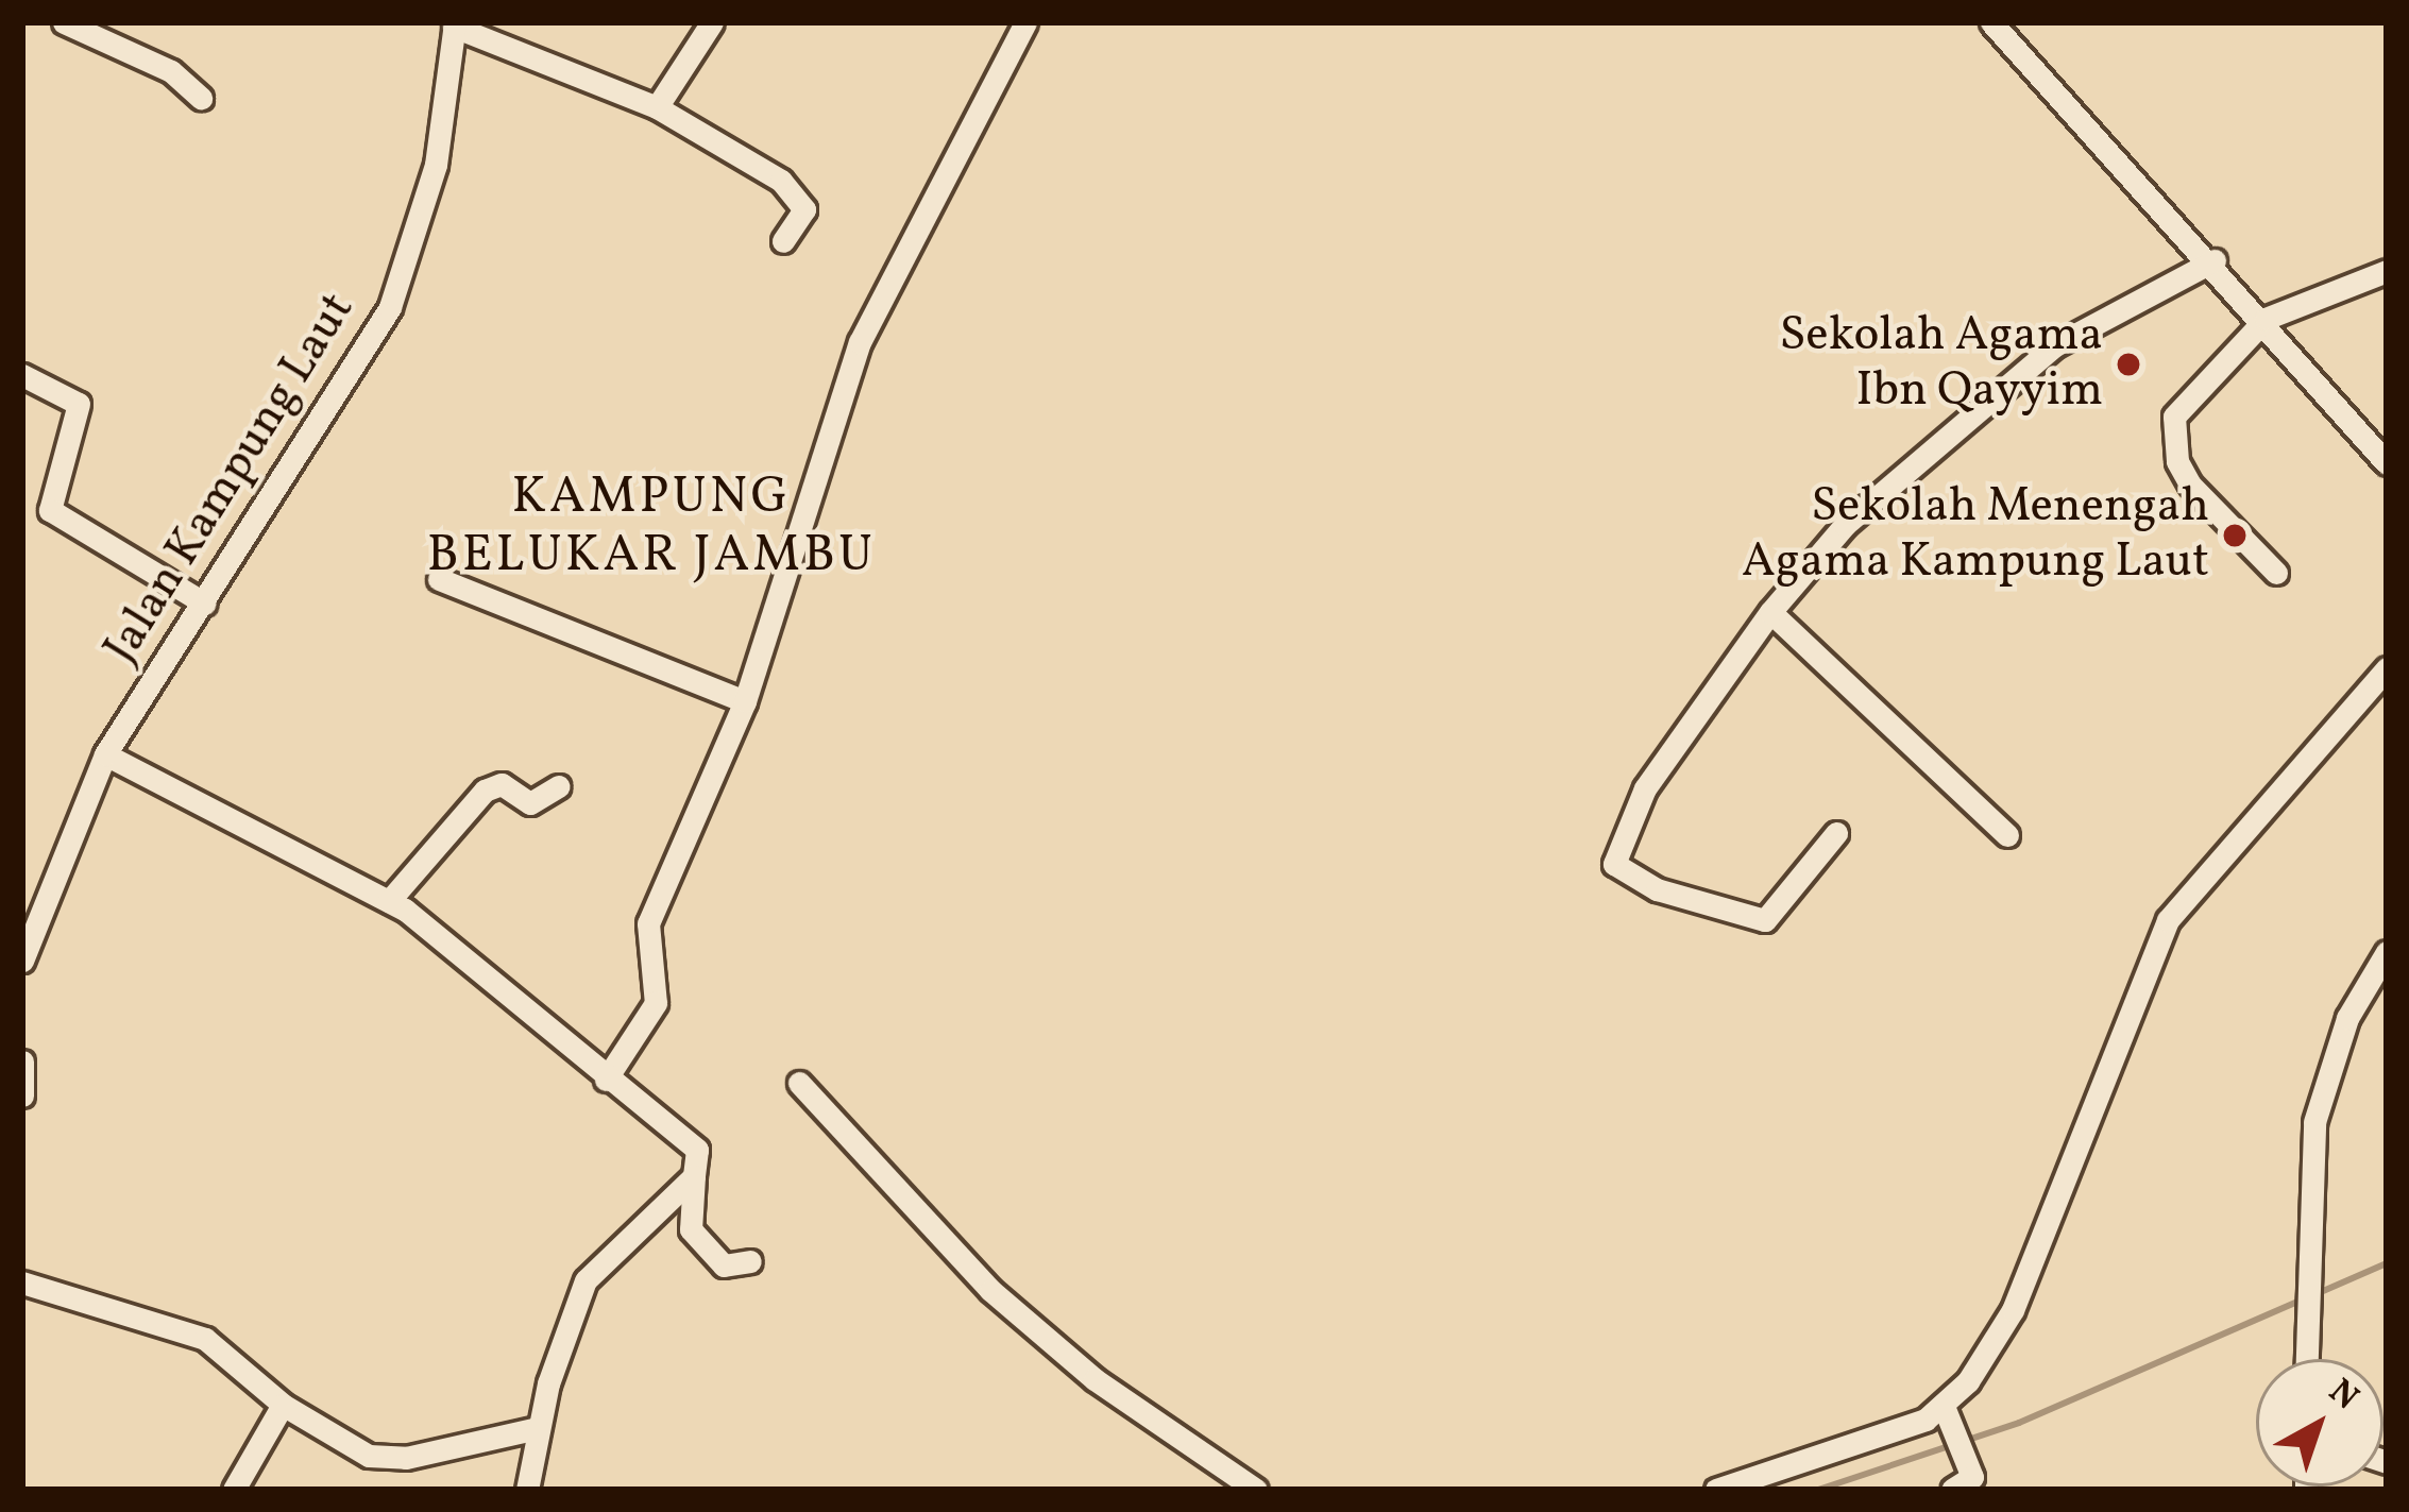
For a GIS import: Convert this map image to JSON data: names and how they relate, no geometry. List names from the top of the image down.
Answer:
{
  "streets": {
    "street": ["Jalan Kampung Laut"]
  },
  "districts": ["KAMPUNG BELUKAR JAMBU"],
  "places": ["Sekolah Agama Ibn Qayyim", "Sekolah Menengah Agama Kampung Laut"],
  "north": "top right"
}
